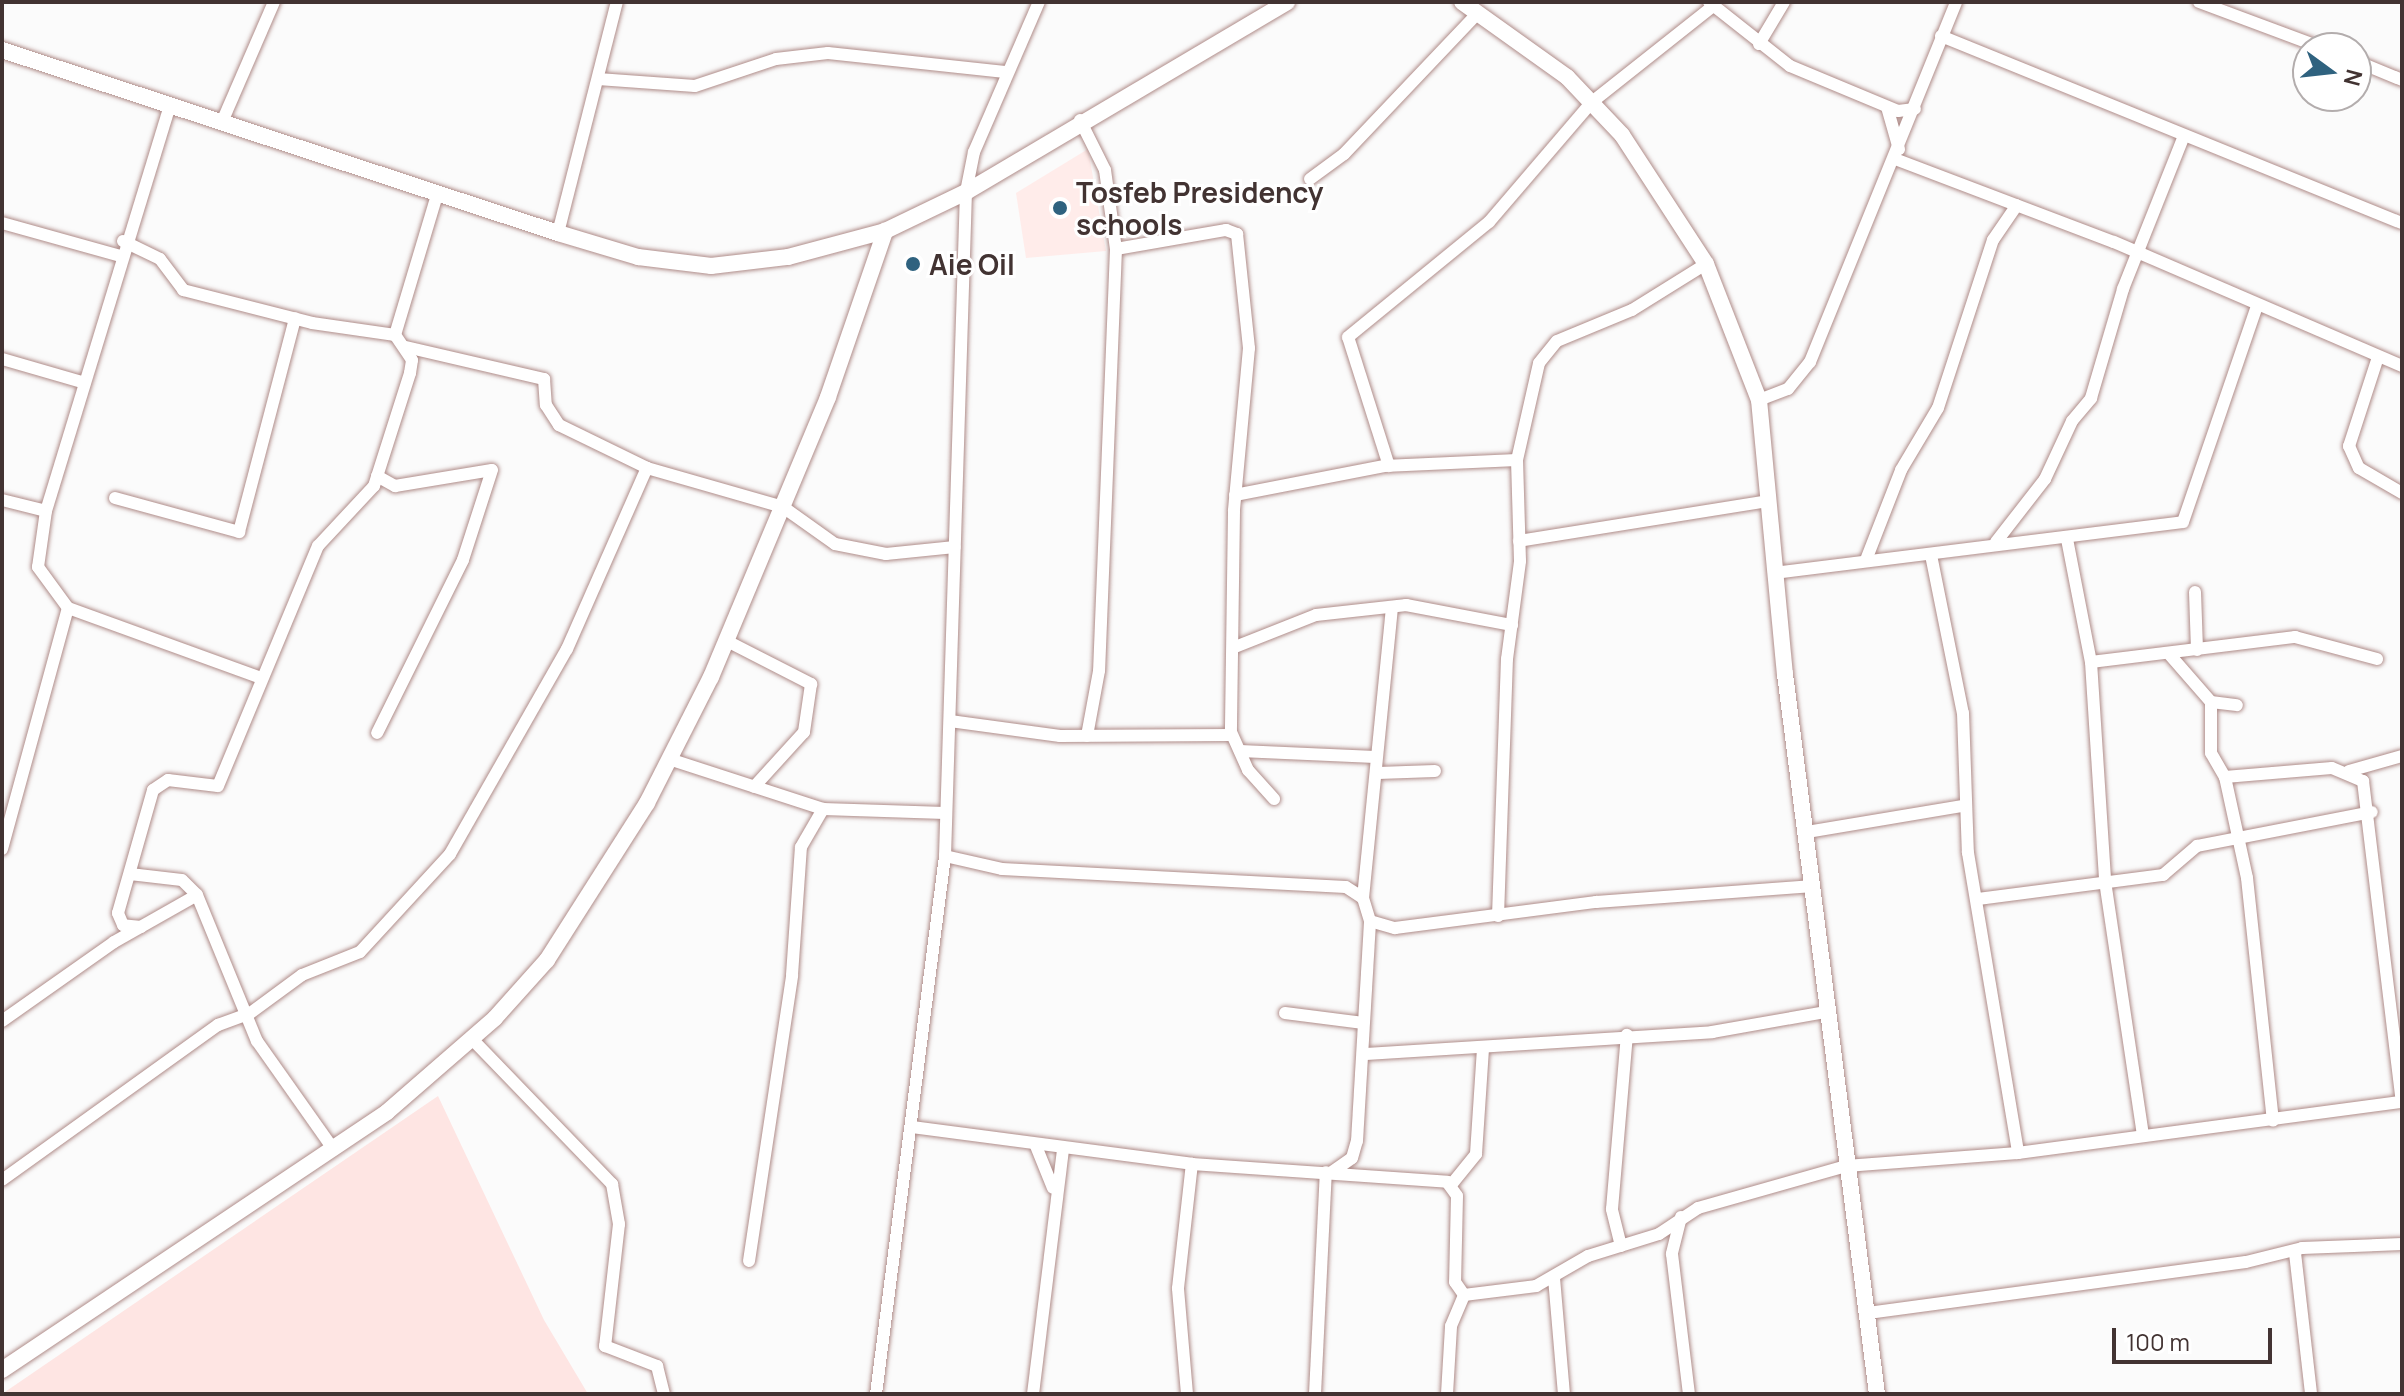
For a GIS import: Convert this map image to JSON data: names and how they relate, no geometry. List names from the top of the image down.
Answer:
{
  "places": ["Tosfeb Presidency schools", "Aie Oil"],
  "scale_bar": "100 m",
  "north": "right"
}
